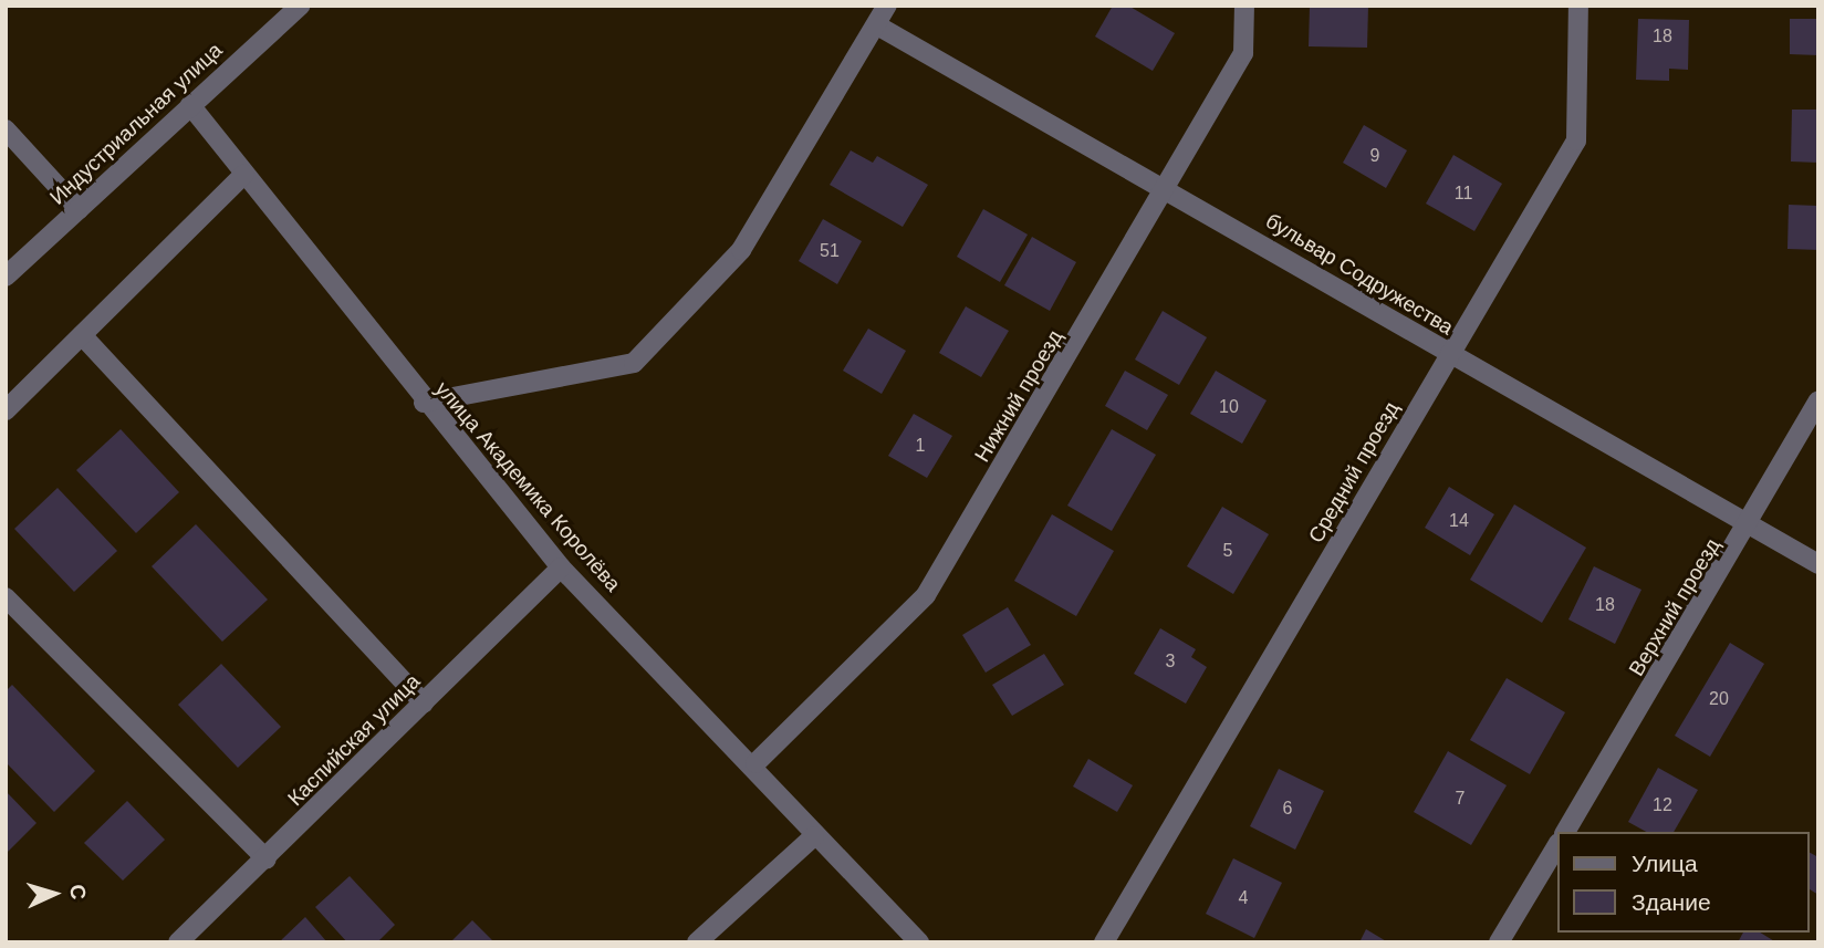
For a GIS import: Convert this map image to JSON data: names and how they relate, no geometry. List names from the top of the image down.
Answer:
{
  "streets": {
    "street": [
      "Индустриальная улица",
      "бульвар Содружества",
      "Нижний проезд",
      "Средний проезд",
      "улица Академика Королёва",
      "Верхний проезд",
      "Каспийская улица"
    ]
  },
  "crossings": [
    ["Индустриальная улица", "улица Академика Королёва"],
    ["бульвар Содружества", "Нижний проезд"],
    ["бульвар Содружества", "Средний проезд"],
    ["бульвар Содружества", "Верхний проезд"],
    ["Нижний проезд", "улица Академика Королёва"],
    ["улица Академика Королёва", "Каспийская улица"]
  ],
  "house_numbers": [
    "18",
    "9",
    "11",
    "51",
    "10",
    "1",
    "14",
    "5",
    "18",
    "3",
    "20",
    "7",
    "12",
    "6",
    "4"
  ],
  "legend": ["Улица", "Здание"],
  "north": "right"
}
